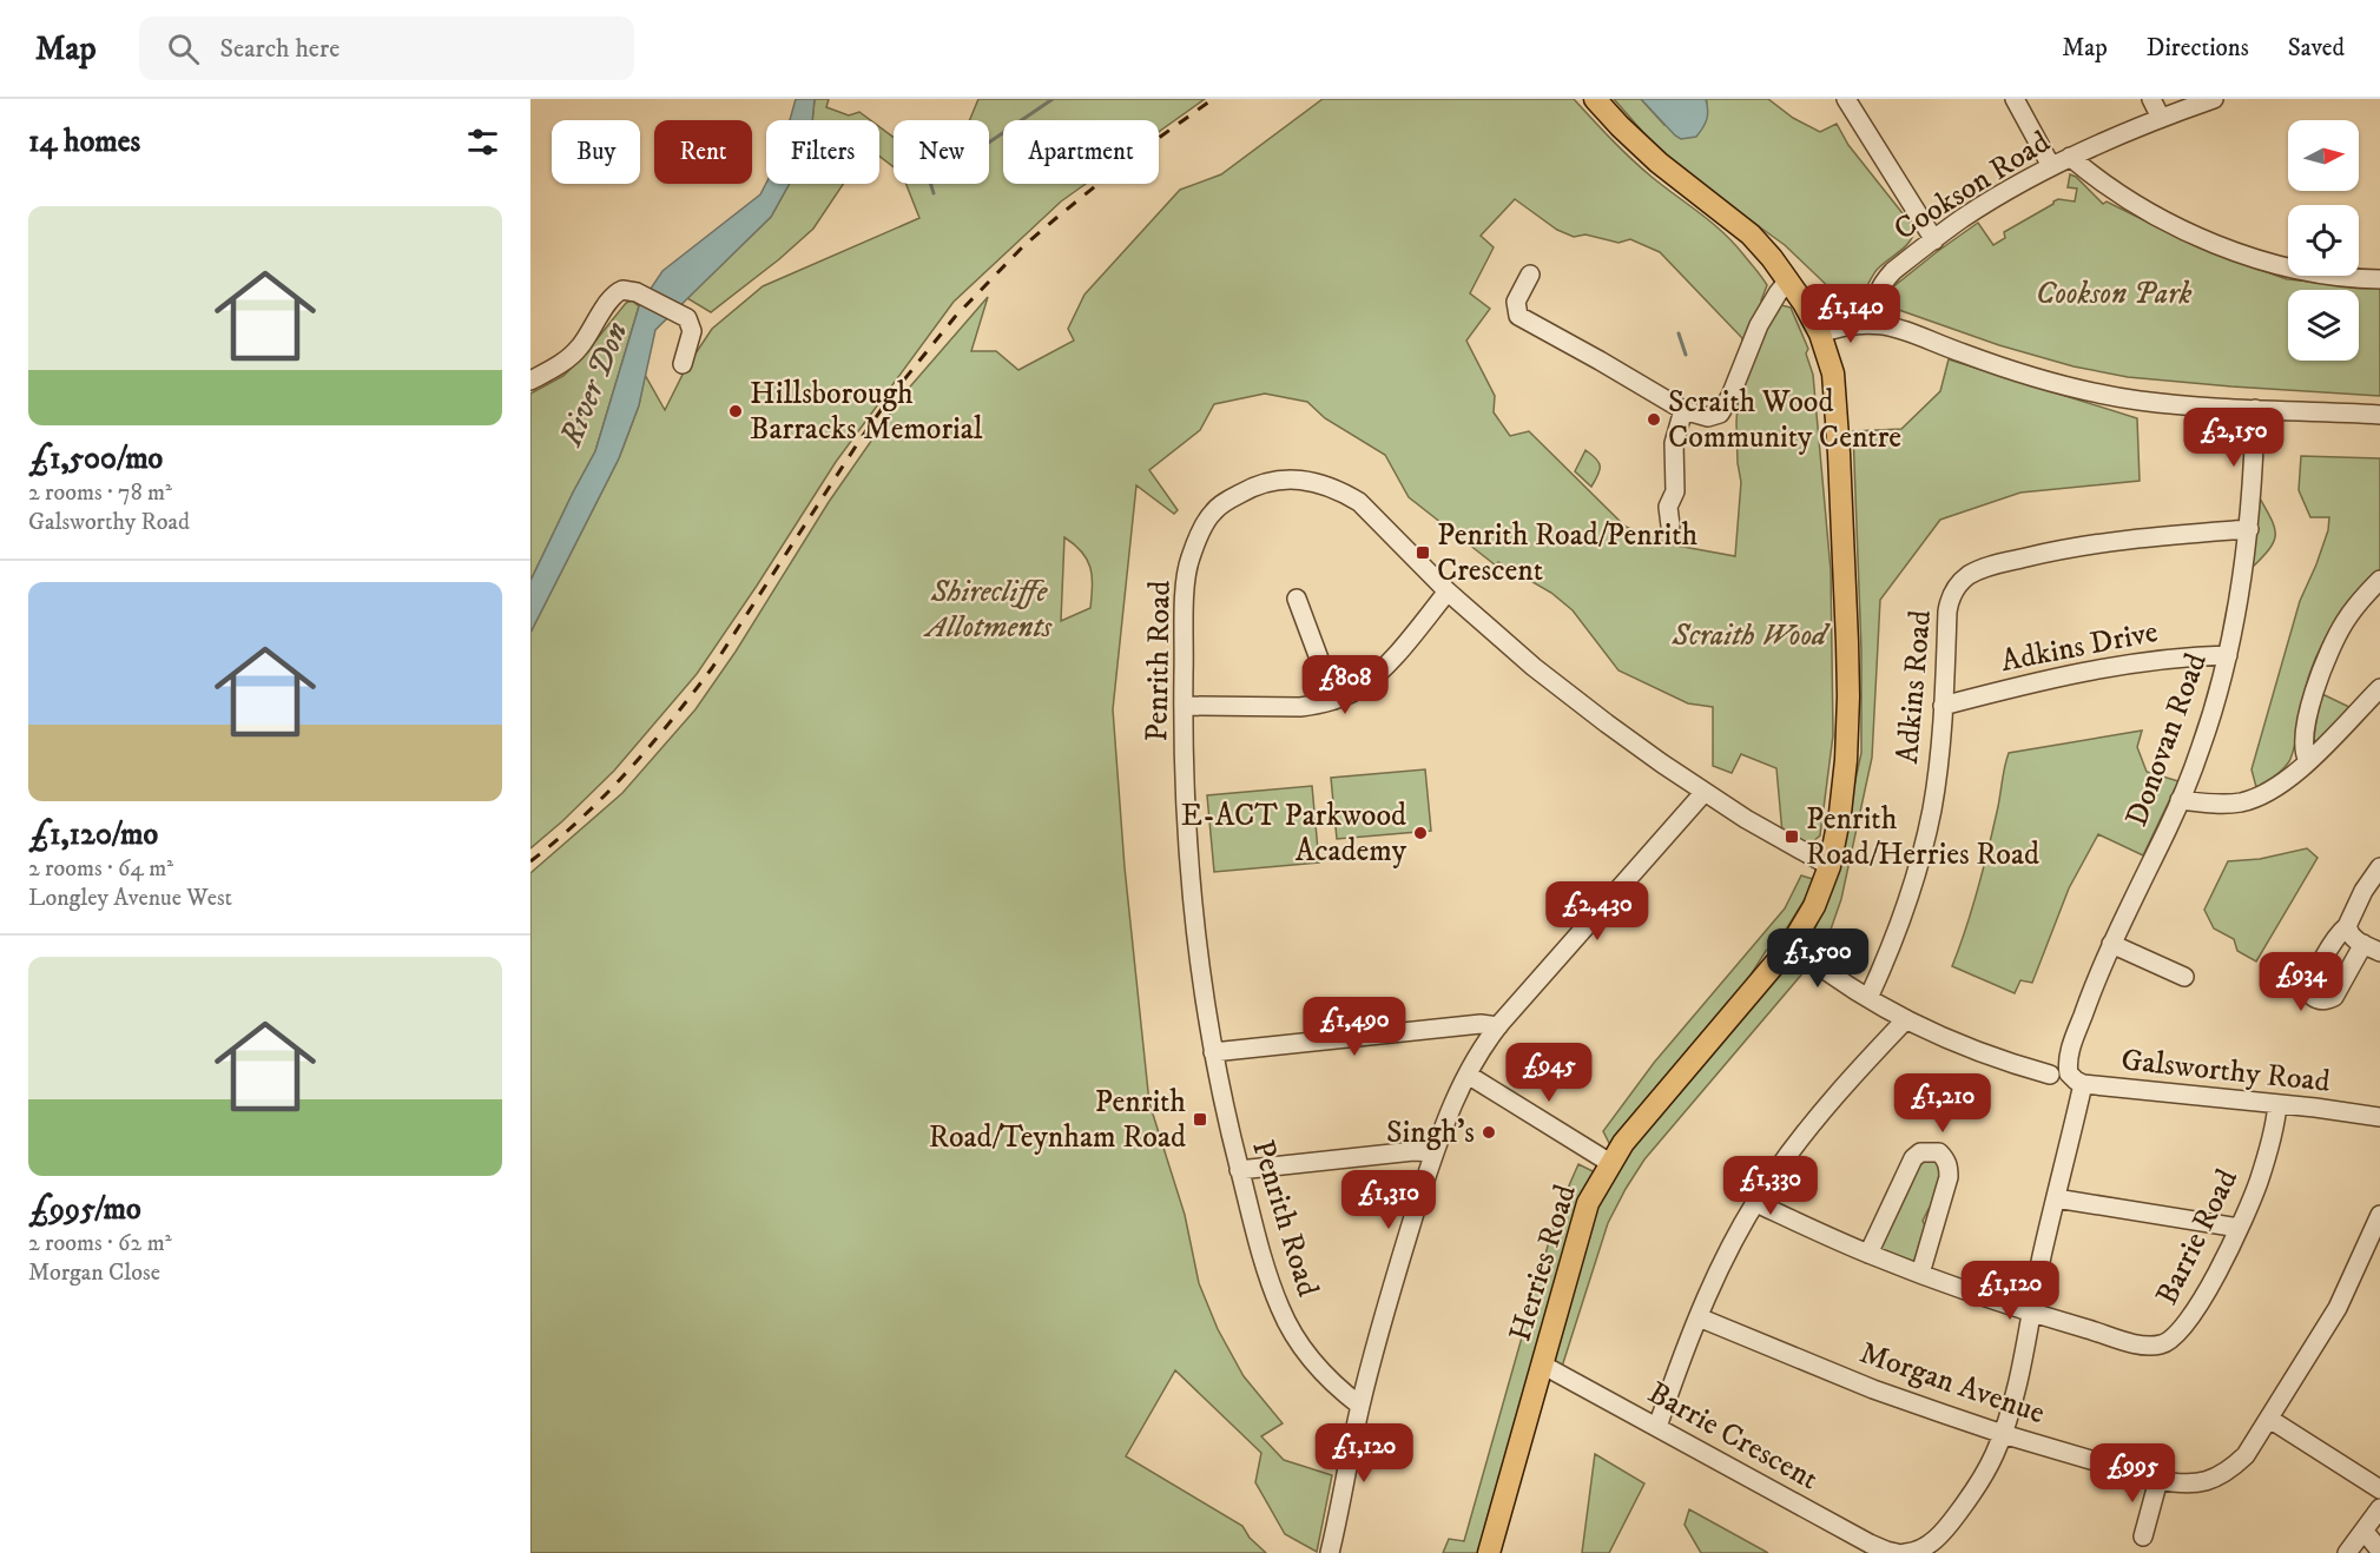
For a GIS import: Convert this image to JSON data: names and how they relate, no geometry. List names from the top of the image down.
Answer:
{
  "streets": {
    "main road": ["Herries Road"],
    "street": [
      "Cookson Road",
      "Adkins Drive",
      "Penrith Road",
      "Adkins Road",
      "Donovan Road",
      "Galsworthy Road",
      "Barrie Road",
      "Morgan Avenue",
      "Barrie Crescent"
    ]
  },
  "crossings": [
    ["Adkins Drive", "Adkins Road"],
    ["Adkins Drive", "Donovan Road"],
    ["Penrith Road", "Herries Road"],
    ["Adkins Road", "Donovan Road"],
    ["Donovan Road", "Galsworthy Road"],
    ["Galsworthy Road", "Barrie Road"],
    ["Herries Road", "Barrie Crescent"]
  ],
  "water": ["River Don"],
  "parks": ["Cookson Park", "Shirecliffe Allotments", "Scraith Wood"],
  "places": {
    "other": [
      "Hillsborough Barracks Memorial",
      "Scraith Wood Community Centre",
      "E-ACT Parkwood Academy",
      "Singh's"
    ],
    "transit": ["Penrith Road/Penrith Crescent", "Penrith Road/Herries Road", "Penrith Road/Teynham Road"]
  },
  "north": "right",
  "page": {
    "header": "Map",
    "search": "Search here",
    "nav": ["Map", "Directions", "Saved"],
    "heading": "14 homes",
    "chip": [
      "Buy",
      "Rent",
      "Filters",
      "New",
      "Apartment"
    ],
    "list": [
      {
        "name": "£1,500/mo",
        "note": "2 rooms · 78 m² · Galsworthy Road"
      },
      {
        "name": "£1,120/mo",
        "note": "2 rooms · 64 m² · Longley Avenue West"
      },
      {
        "name": "£995/mo",
        "note": "2 rooms · 62 m² · Morgan Close"
      }
    ],
    "price": [
      "£1,140",
      "£2,150",
      "£808",
      "£2,430",
      "£1,500",
      "£934",
      "£1,490",
      "£945",
      "£1,210",
      "£1,330",
      "£1,310",
      "£1,120",
      "£1,120",
      "£995"
    ]
  }
}
